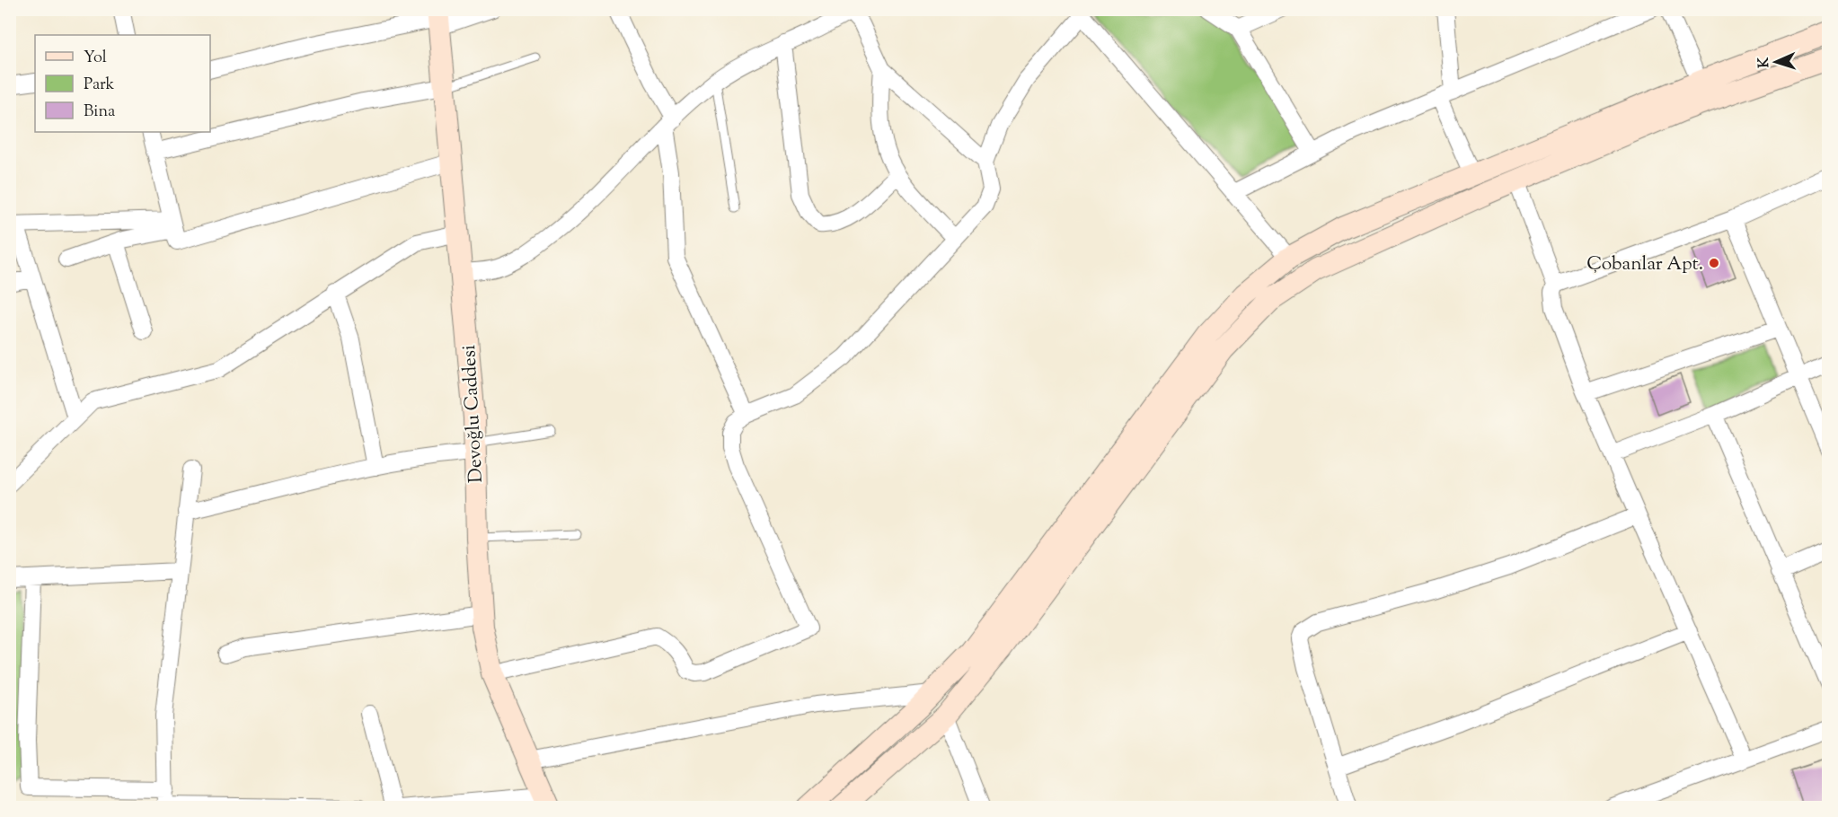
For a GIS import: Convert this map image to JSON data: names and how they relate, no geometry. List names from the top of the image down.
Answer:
{
  "streets": {
    "street": ["Devoğlu Caddesi"]
  },
  "places": ["Çobanlar Apt."],
  "legend": ["Yol", "Park", "Bina"],
  "north": "left"
}
